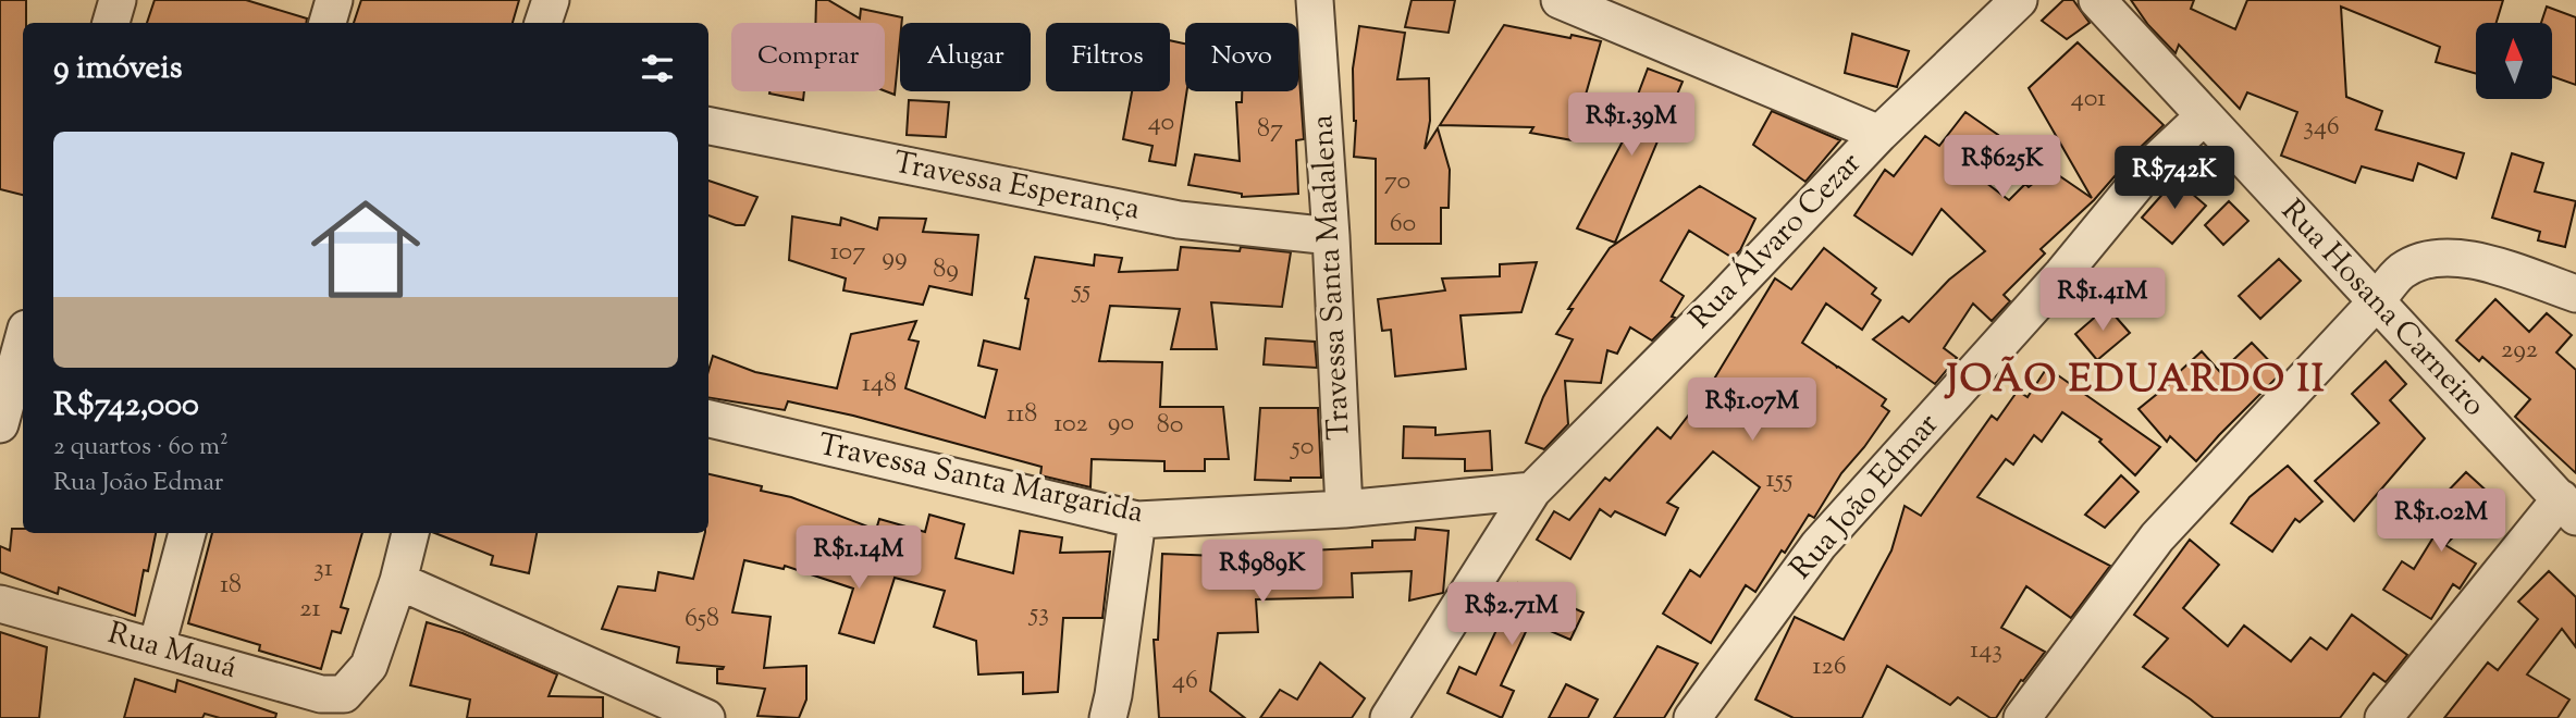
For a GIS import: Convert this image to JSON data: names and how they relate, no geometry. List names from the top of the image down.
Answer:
{
  "streets": {
    "street": [
      "Travessa Esperança",
      "Rua Álvaro Cezar",
      "Travessa Santa Madalena",
      "Rua Hosana Carneiro",
      "Travessa Santa Margarida",
      "Rua João Edmar",
      "Rua Mauá"
    ]
  },
  "crossings": [
    ["Travessa Esperança", "Travessa Santa Madalena"],
    ["Rua Álvaro Cezar", "Travessa Santa Margarida"],
    ["Travessa Santa Madalena", "Travessa Santa Margarida"],
    ["Rua Hosana Carneiro", "Rua João Edmar"]
  ],
  "districts": ["JOÃO EDUARDO II"],
  "house_numbers": [
    "401",
    "40",
    "346",
    "87",
    "70",
    "60",
    "107",
    "99",
    "89",
    "55",
    "292",
    "148",
    "118",
    "90",
    "102",
    "80",
    "50",
    "155",
    "31",
    "18",
    "21",
    "53",
    "658",
    "143",
    "126",
    "46"
  ],
  "north": "top",
  "page": {
    "chip": [
      "Comprar",
      "Alugar",
      "Filtros",
      "Novo"
    ],
    "heading": "9 imóveis",
    "price": [
      "R$1.39M",
      "R$625K",
      "R$742K",
      "R$1.41M",
      "R$1.07M",
      "R$1.02M",
      "R$1.14M",
      "R$989K",
      "R$2.71M"
    ],
    "list": [
      {
        "name": "R$742,000",
        "note": "2 quartos · 60 m² · Rua João Edmar"
      }
    ]
  }
}
